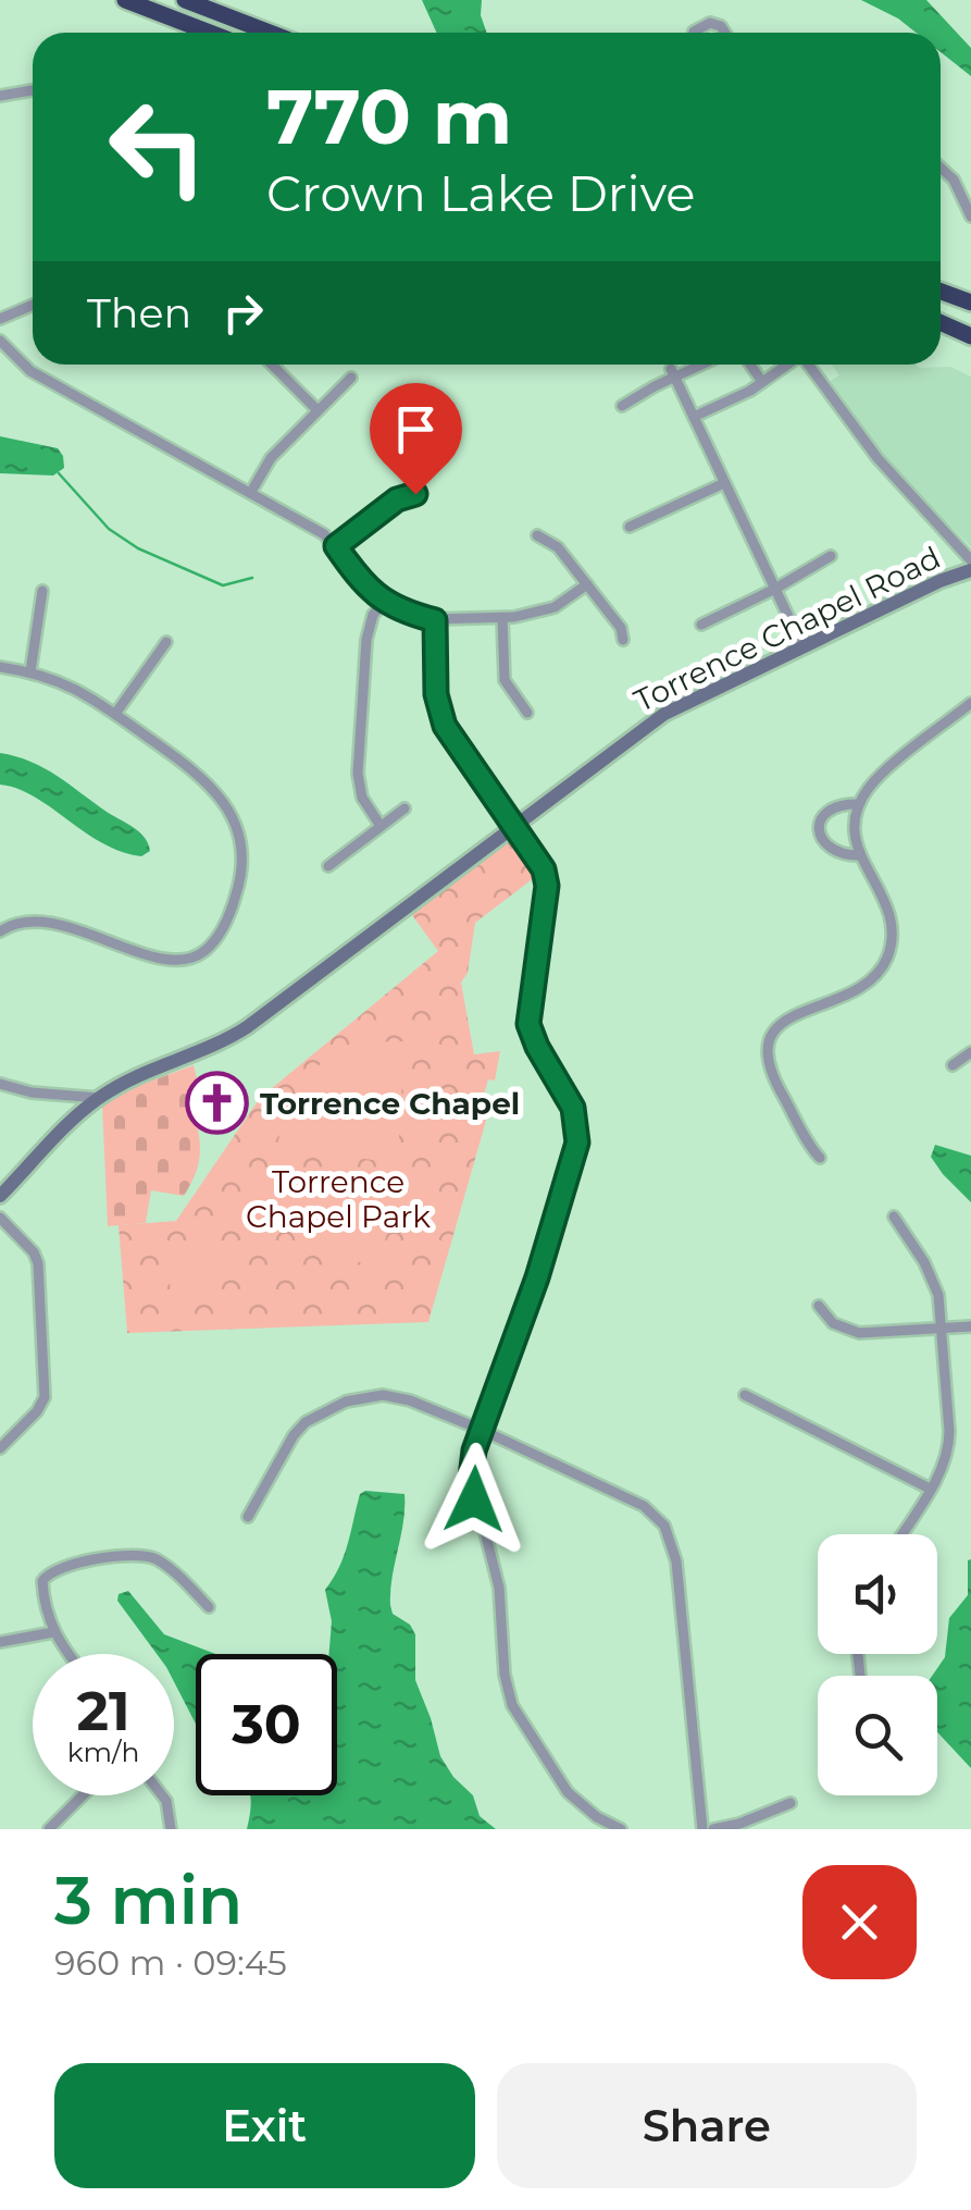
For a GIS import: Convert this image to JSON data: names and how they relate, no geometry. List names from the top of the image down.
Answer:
{
  "streets": {
    "street": ["Torrence Chapel Road"]
  },
  "parks": ["Torrence Chapel Park"],
  "places": {
    "church": ["Torrence Chapel"]
  },
  "page": {
    "turn": ["770 m", "Crown Lake Drive"],
    "then": "Then",
    "speed": "21 km/h",
    "limit": "30",
    "heading": ["3 min", "960 m · 09:45"],
    "buttons": ["Exit", "Share"]
  }
}
